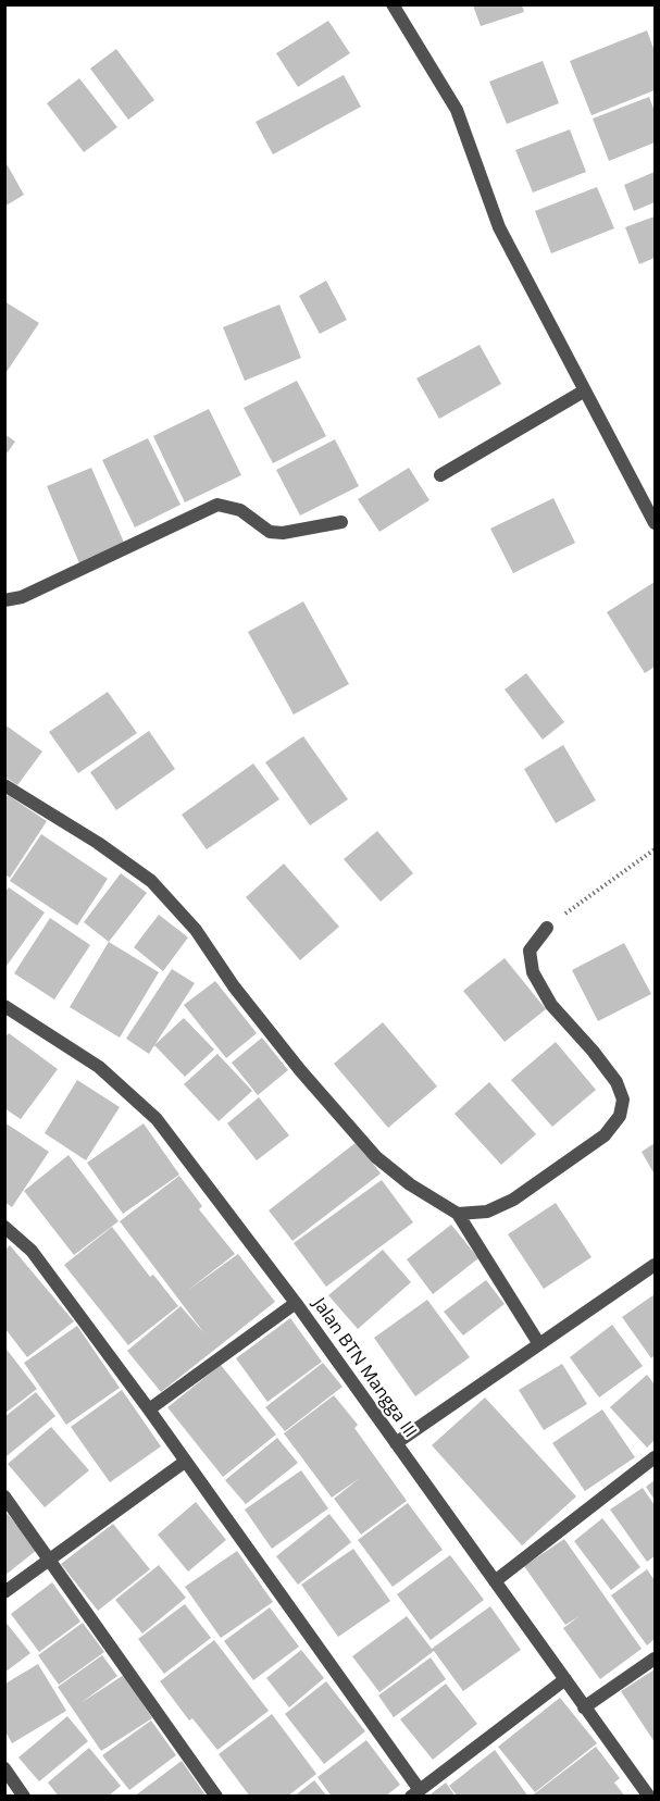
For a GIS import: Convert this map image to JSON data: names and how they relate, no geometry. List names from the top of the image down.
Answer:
{
  "streets": {
    "street": ["Jalan BTN Mangga III"]
  }
}
